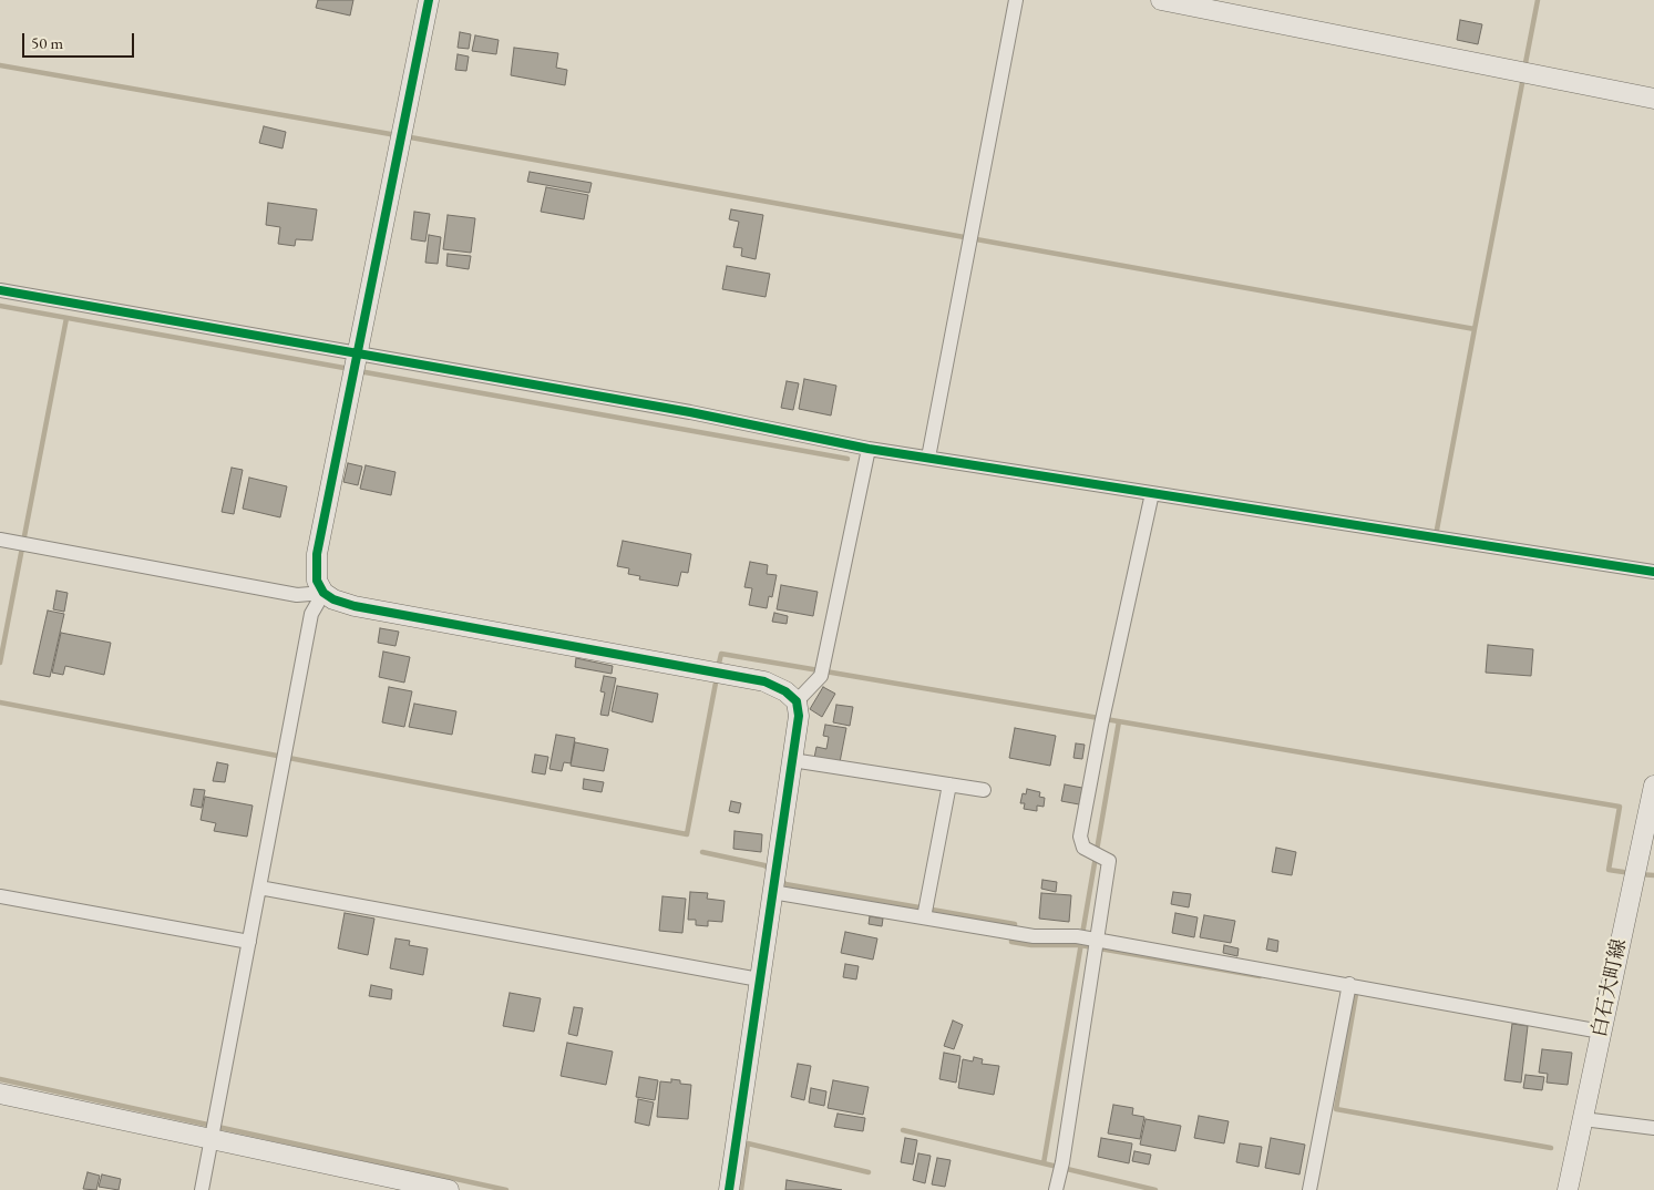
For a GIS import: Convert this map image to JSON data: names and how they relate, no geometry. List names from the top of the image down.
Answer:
{
  "streets": {
    "street": ["白石大町線"]
  },
  "scale_bar": "50 m"
}
